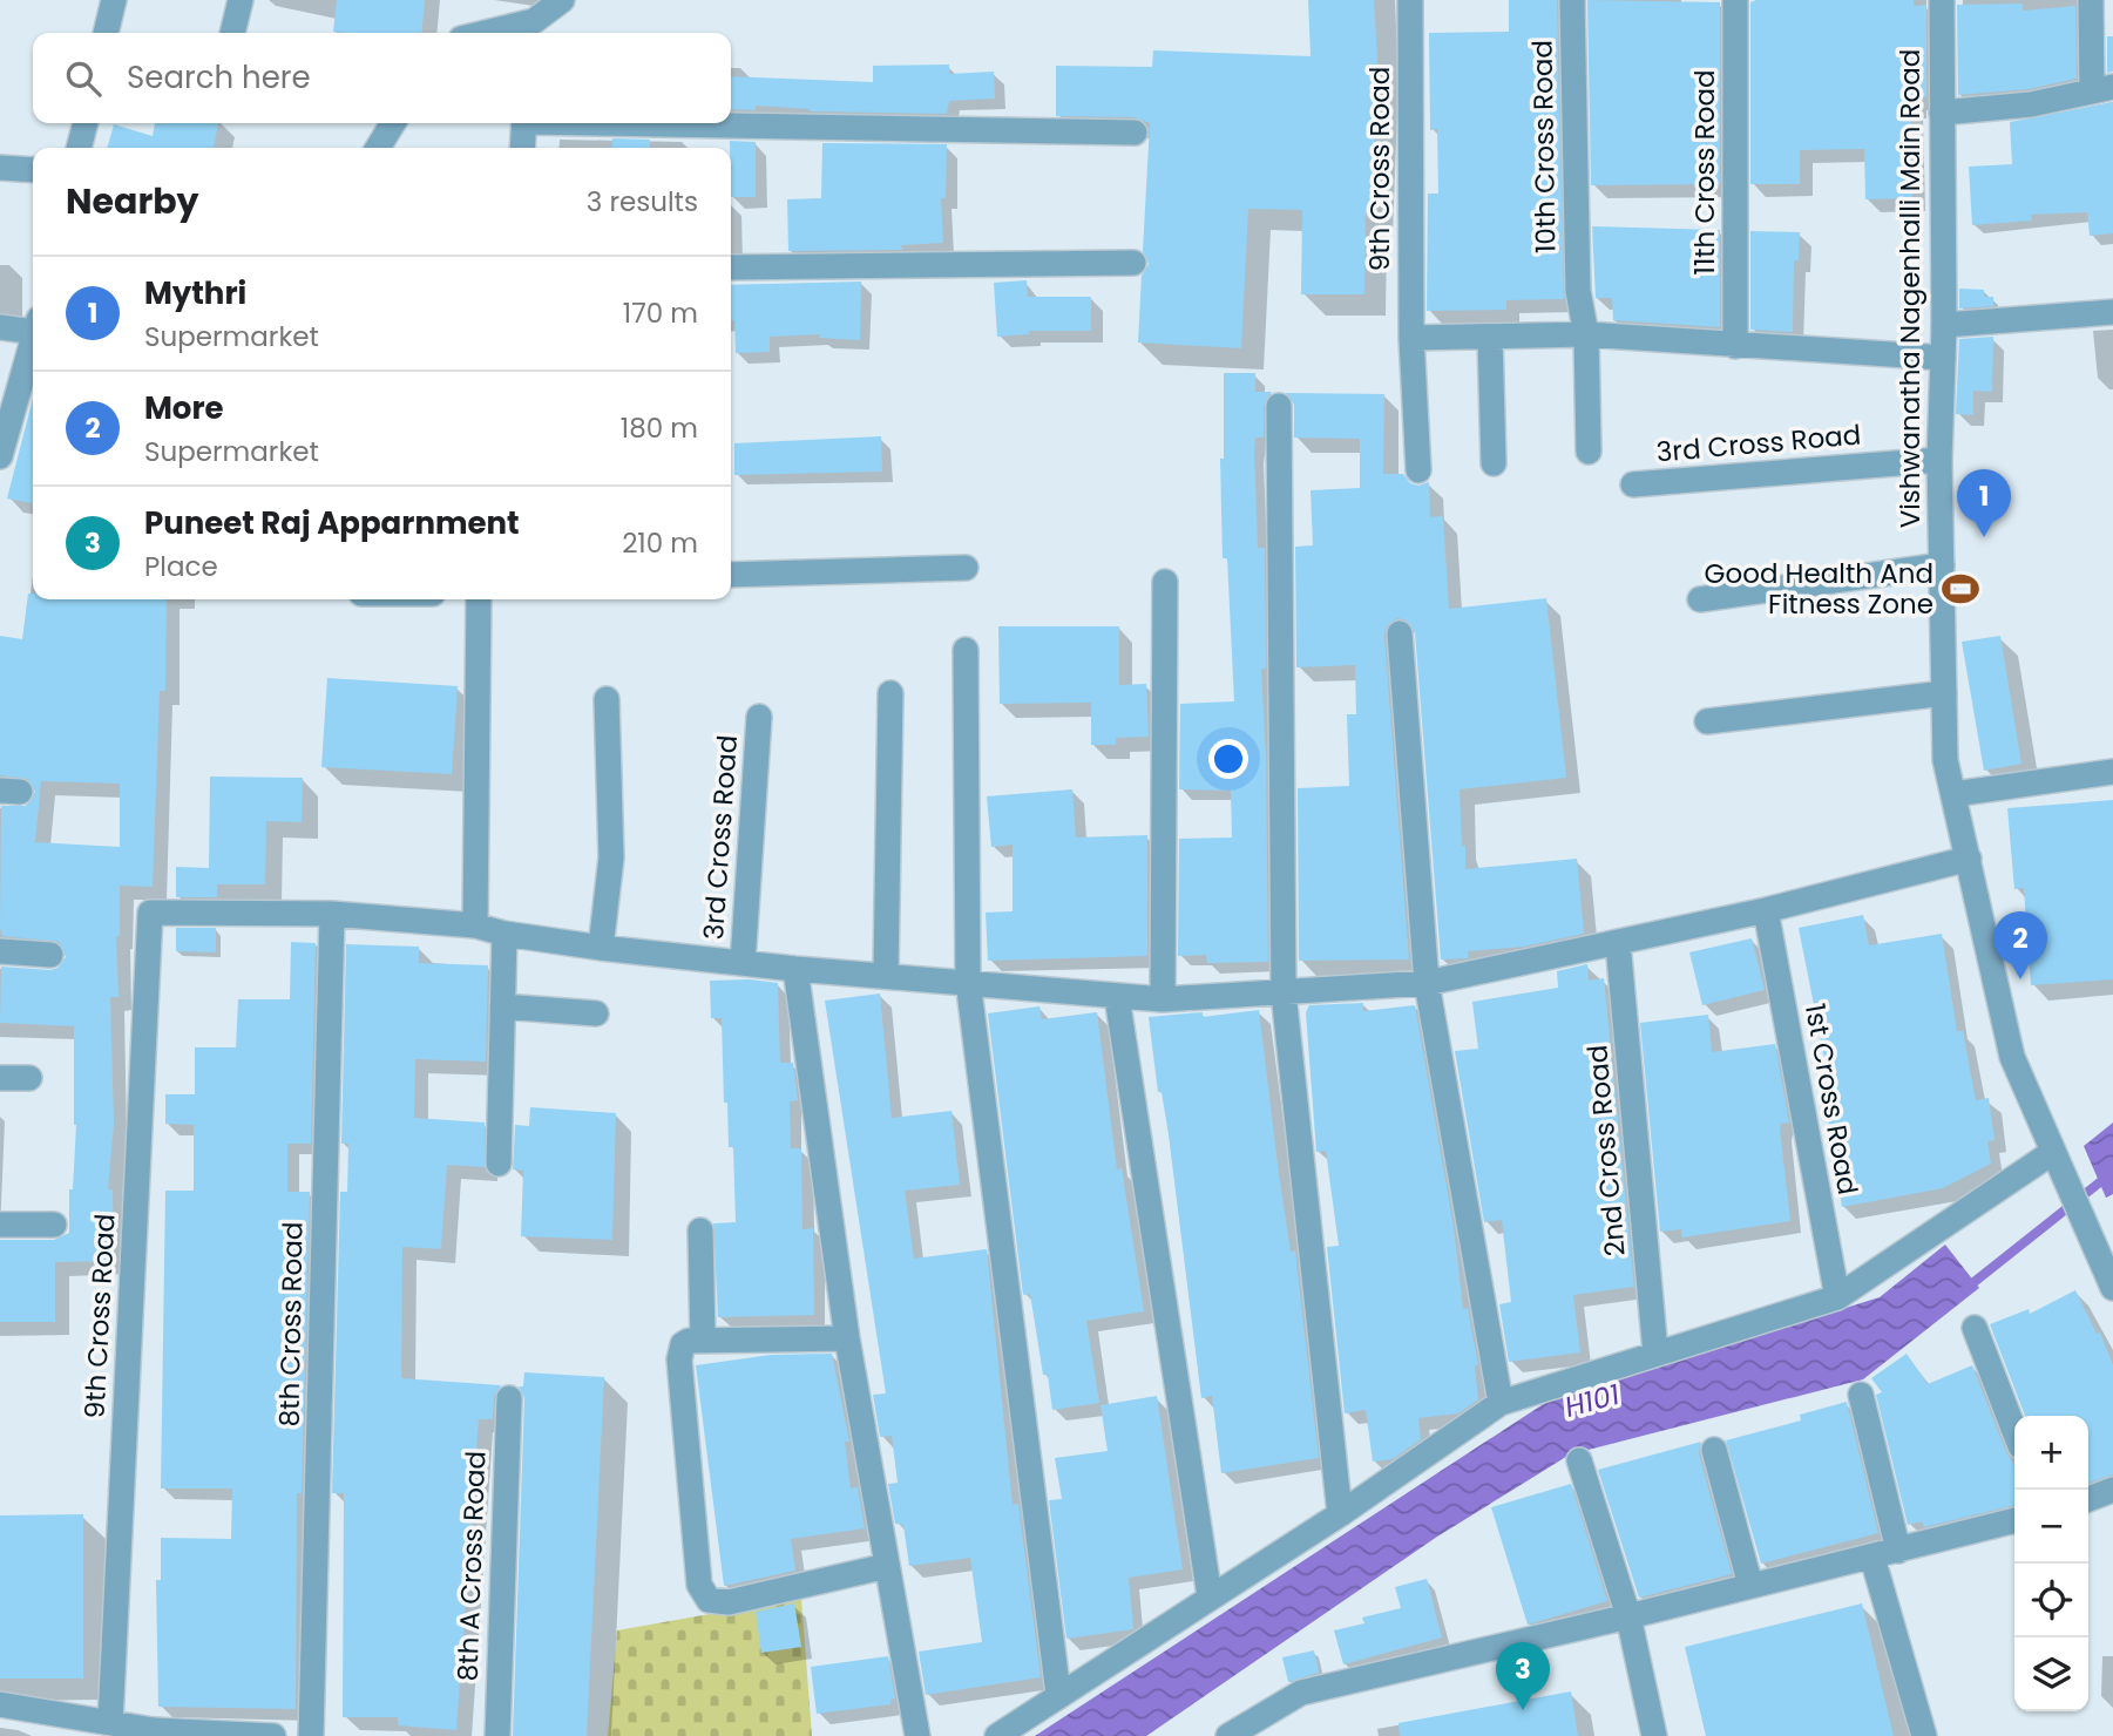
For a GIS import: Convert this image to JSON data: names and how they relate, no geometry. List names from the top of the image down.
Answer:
{
  "streets": {
    "street": [
      "10th Cross Road",
      "9th Cross Road",
      "11th Cross Road",
      "Vishwanatha Nagenhalli Main Road",
      "3rd Cross Road",
      "1st Cross Road",
      "2nd Cross Road",
      "8th Cross Road",
      "8th A Cross Road"
    ]
  },
  "crossings": [
    ["9th Cross Road", "8th Cross Road"],
    ["Vishwanatha Nagenhalli Main Road", "3rd Cross Road"]
  ],
  "water": ["H101"],
  "places": {
    "sports": ["Good Health And Fitness Zone"]
  },
  "page": {
    "search": "Search here",
    "heading": ["Nearby", "3 results"],
    "list": [
      {
        "mark": "1",
        "name": "Mythri",
        "note": "Supermarket",
        "value": "170 m"
      },
      {
        "mark": "2",
        "name": "More",
        "note": "Supermarket",
        "value": "180 m"
      },
      {
        "mark": "3",
        "name": "Puneet Raj Apparnment",
        "note": "Place",
        "value": "210 m"
      }
    ],
    "pins": ["1", "2", "3"],
    "map_buttons": ["+", "−"]
  }
}
